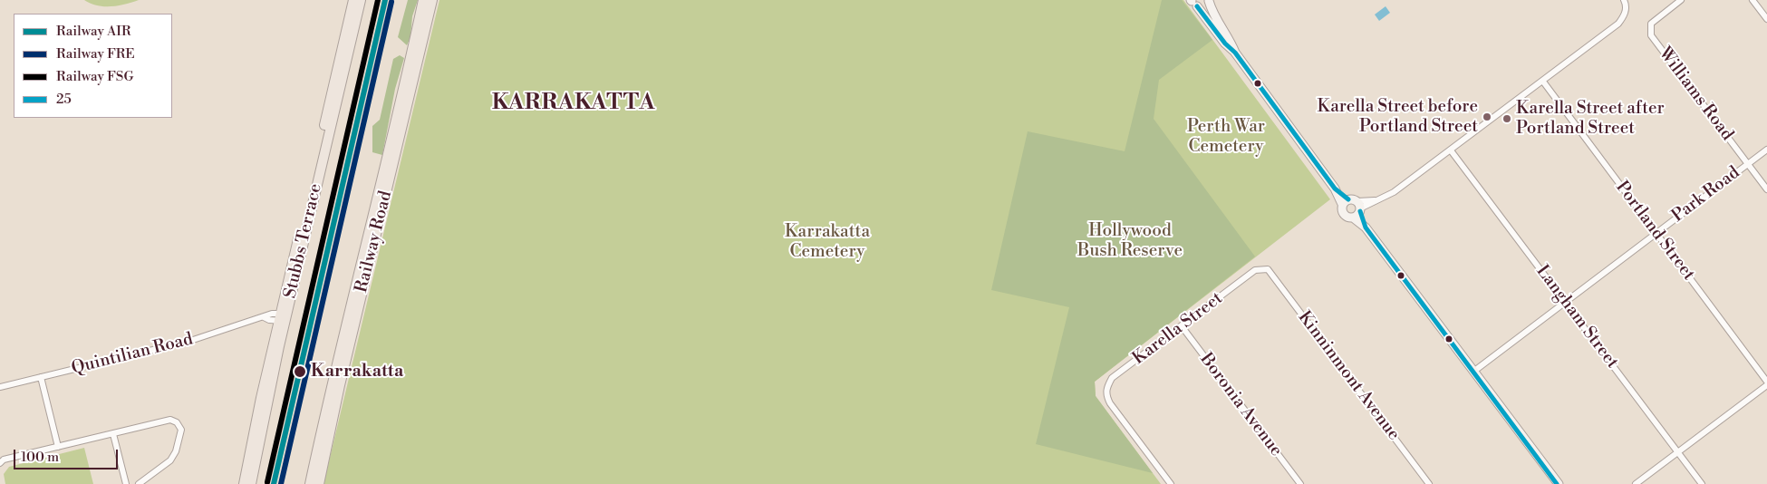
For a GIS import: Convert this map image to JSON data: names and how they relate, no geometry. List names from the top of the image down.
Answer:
{
  "streets": {
    "main road": ["Stubbs Terrace", "Railway Road"],
    "street": [
      "Williams Road",
      "Park Road",
      "Portland Street",
      "Langham Street",
      "Karella Street",
      "Quintilian Road",
      "Kinninmont Avenue",
      "Boronia Avenue"
    ]
  },
  "crossings": [
    ["Williams Road", "Park Road"],
    ["Park Road", "Portland Street"],
    ["Park Road", "Langham Street"],
    ["Stubbs Terrace", "Quintilian Road"],
    ["Karella Street", "Kinninmont Avenue"],
    ["Karella Street", "Boronia Avenue"]
  ],
  "districts": ["KARRAKATTA"],
  "parks": ["Perth War Cemetery", "Hollywood Bush Reserve", "Karrakatta Cemetery"],
  "places": ["Karella Street before Portland Street", "Karella Street after Portland Street", "Karrakatta"],
  "lines": [
    "rail line AIR",
    "rail line FSG",
    "rail line FRE",
    "transit line 25"
  ],
  "legend": [
    "Railway AIR",
    "Railway FRE",
    "Railway FSG",
    "25"
  ],
  "scale_bar": "100 m"
}
